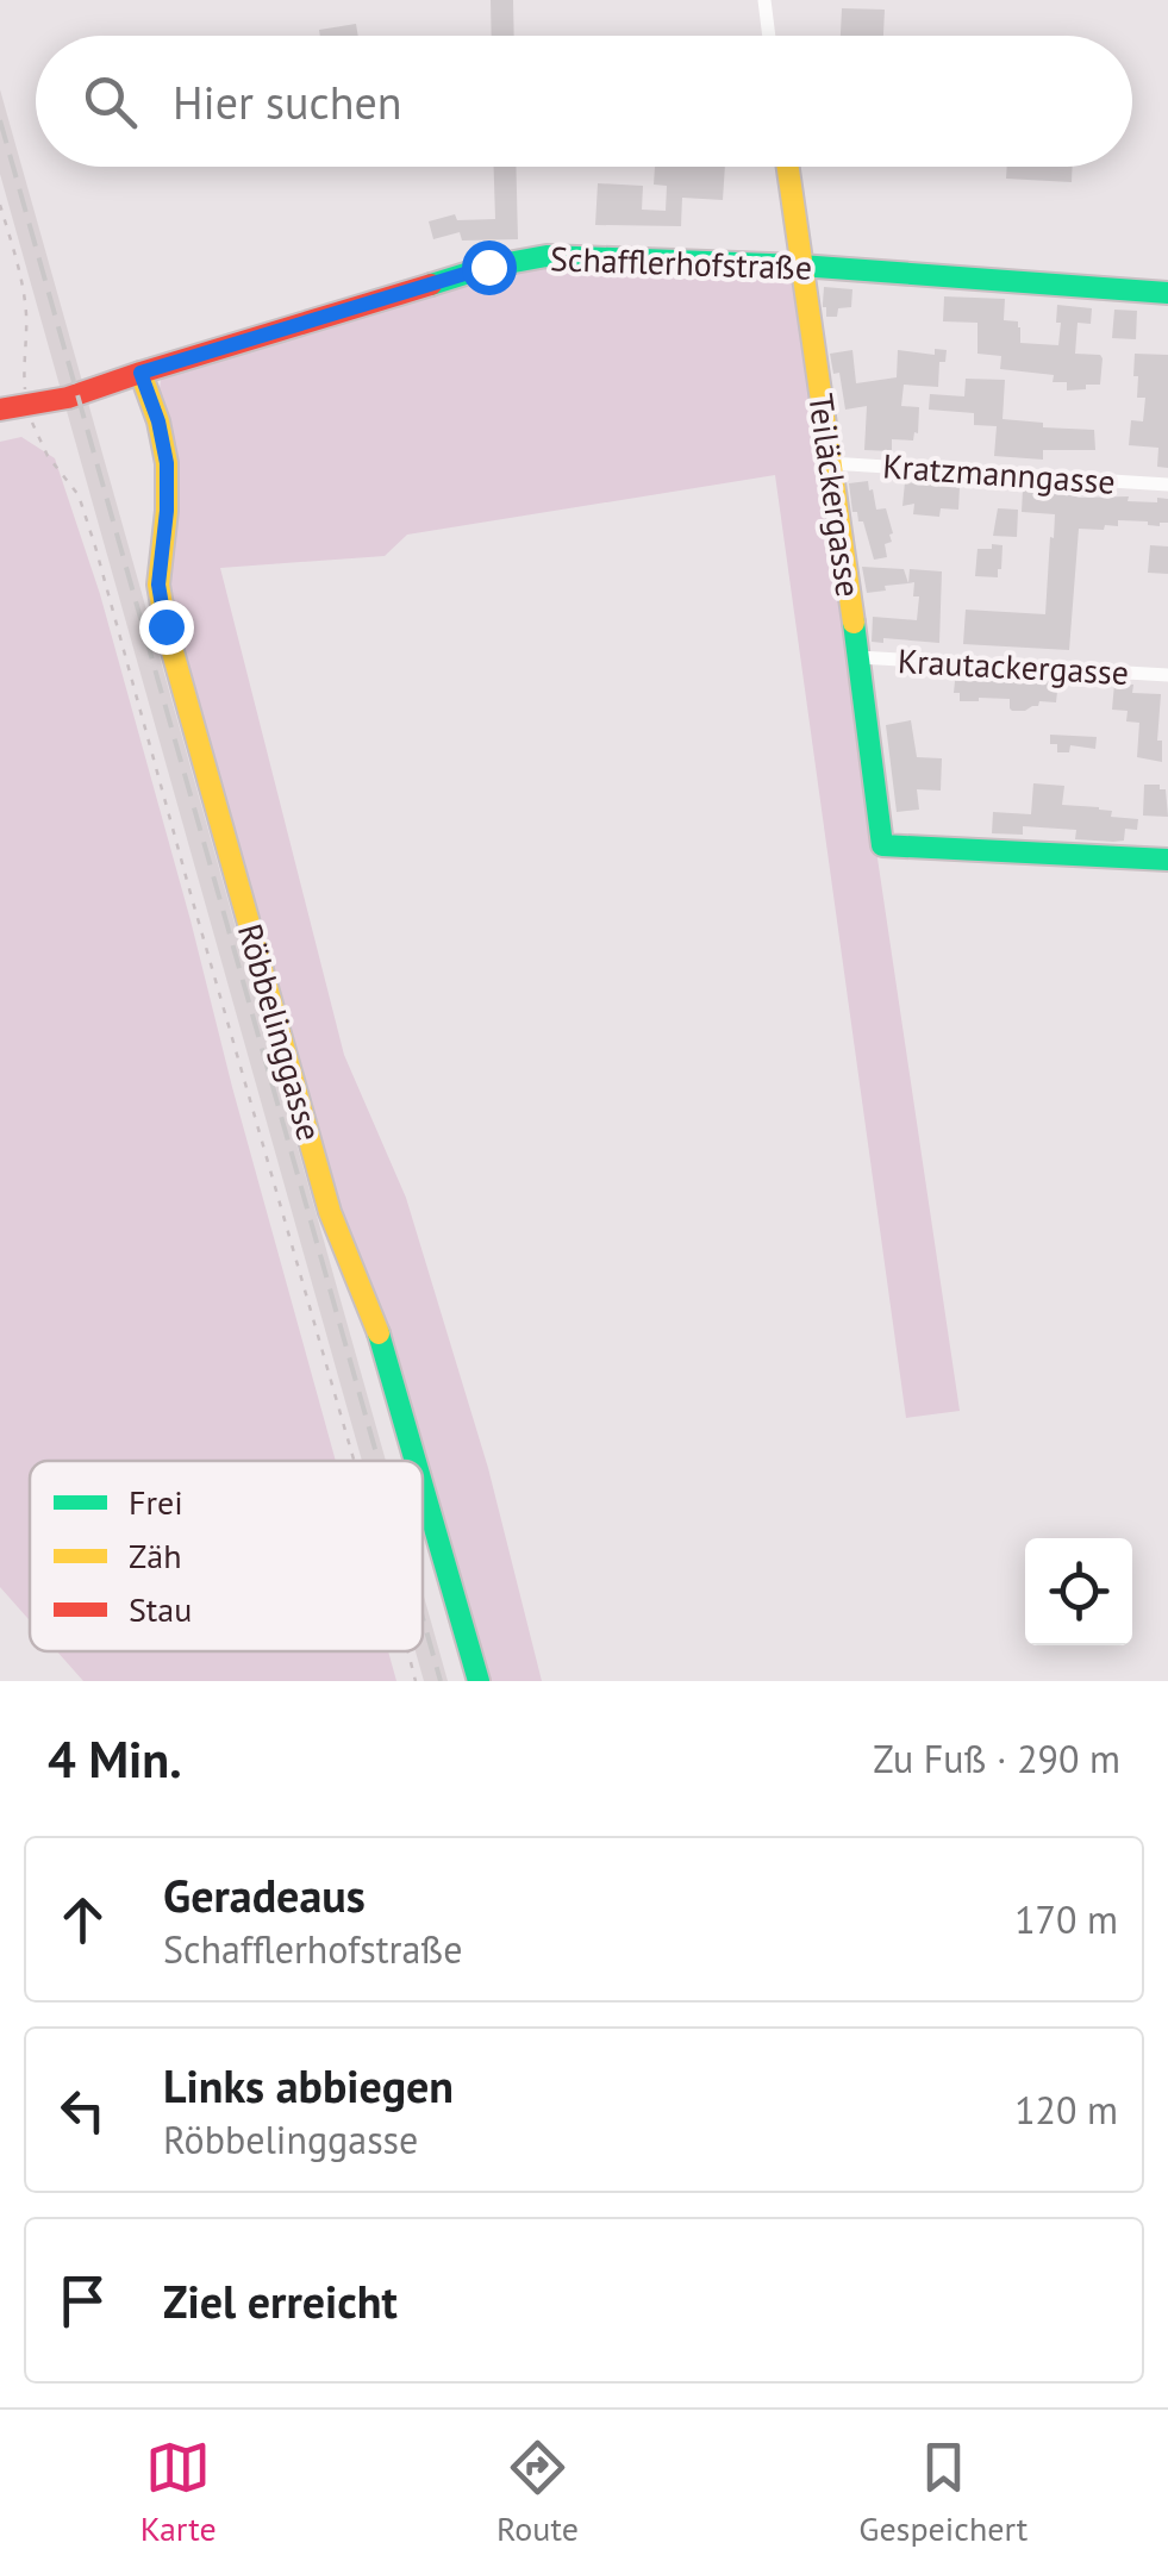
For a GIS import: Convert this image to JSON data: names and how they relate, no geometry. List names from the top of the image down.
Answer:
{
  "streets": {
    "street": [
      "Schafflerhofstraße",
      "Kratzmanngasse",
      "Teiläckergasse",
      "Krautackergasse",
      "Röbbelinggasse"
    ]
  },
  "crossings": [
    ["Schafflerhofstraße", "Teiläckergasse"],
    ["Schafflerhofstraße", "Röbbelinggasse"],
    ["Kratzmanngasse", "Teiläckergasse"],
    ["Teiläckergasse", "Krautackergasse"]
  ],
  "legend": ["Frei", "Zäh", "Stau"],
  "page": {
    "search": "Hier suchen",
    "heading": ["4 Min.", "Zu Fuß · 290 m"],
    "list": [
      ["Geradeaus", "Schafflerhofstraße", "170 m"],
      ["Links abbiegen", "Röbbelinggasse", "120 m"],
      "Ziel erreicht"
    ],
    "nav": ["Karte", "Route", "Gespeichert"]
  }
}
